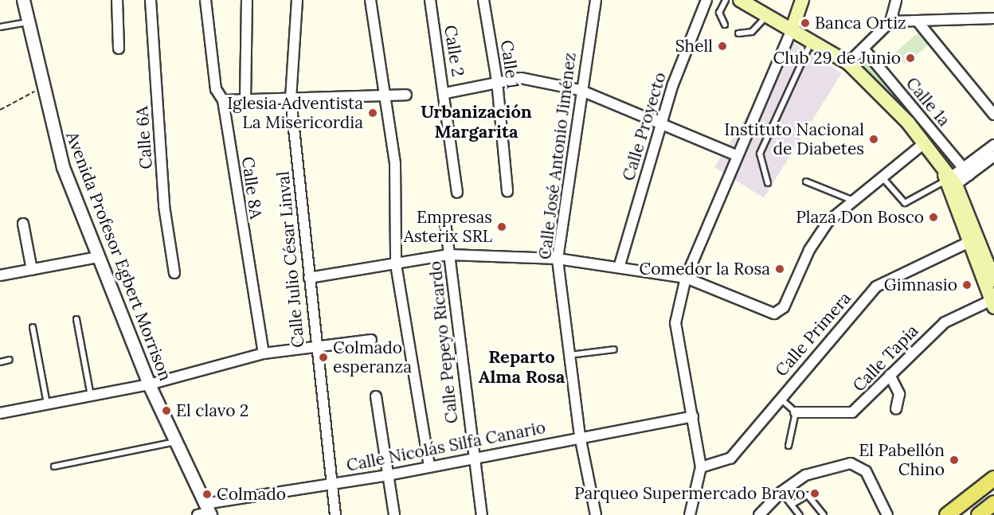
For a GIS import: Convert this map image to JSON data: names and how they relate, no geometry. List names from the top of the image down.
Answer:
{
  "streets": {
    "street": [
      "Calle 2",
      "Calle 1",
      "Calle 1a",
      "Calle Proyecto",
      "Calle 6A",
      "Calle José Antonio Jiménez",
      "Calle 8A",
      "Avenida Profesor Egbert Morrison",
      "Calle Julio César Linval",
      "Calle Primera",
      "Calle Pepeyo Ricardo",
      "Calle Tapia",
      "Calle Nicolás Silfa Canario"
    ]
  },
  "crossings": [
    ["Calle José Antonio Jiménez", "Calle Nicolás Silfa Canario"],
    ["Avenida Profesor Egbert Morrison", "Calle Nicolás Silfa Canario"],
    ["Calle Julio César Linval", "Calle Nicolás Silfa Canario"],
    ["Calle Pepeyo Ricardo", "Calle Nicolás Silfa Canario"]
  ],
  "districts": ["Urbanización Margarita", "Reparto Alma Rosa"],
  "places": [
    "Banca Ortiz",
    "Shell",
    "Club 29 de Junio",
    "Iglesia Adventista La Misericordia",
    "Instituto Nacional de Diabetes",
    "Plaza Don Bosco",
    "Empresas Asterix SRL",
    "Comedor la Rosa",
    "Gimnasio",
    "Colmado esperanza",
    "El clavo 2",
    "El Pabellón Chino",
    "Parqueo Supermercado Bravo",
    "Colmado"
  ]
}
